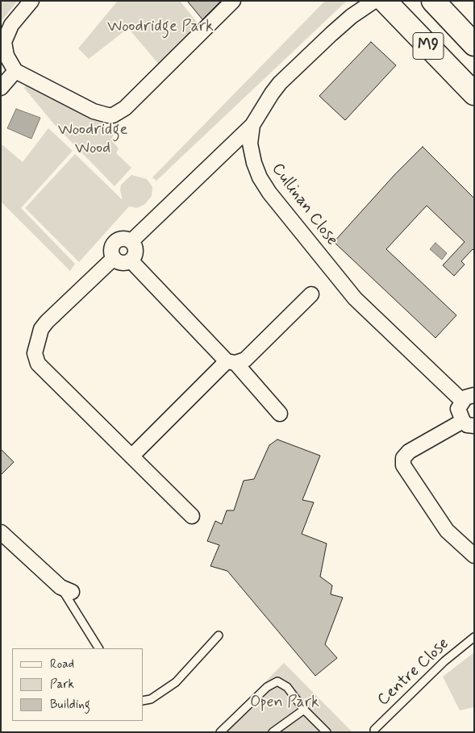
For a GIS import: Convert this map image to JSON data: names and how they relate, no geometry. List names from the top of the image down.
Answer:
{
  "streets": {
    "main road": ["M9"],
    "street": ["Cullinan Close"],
    "lane": ["Centre Close"]
  },
  "parks": ["Woodridge Park", "Woodridge Wood", "Open Park"],
  "legend": ["Road", "Park", "Building"]
}
